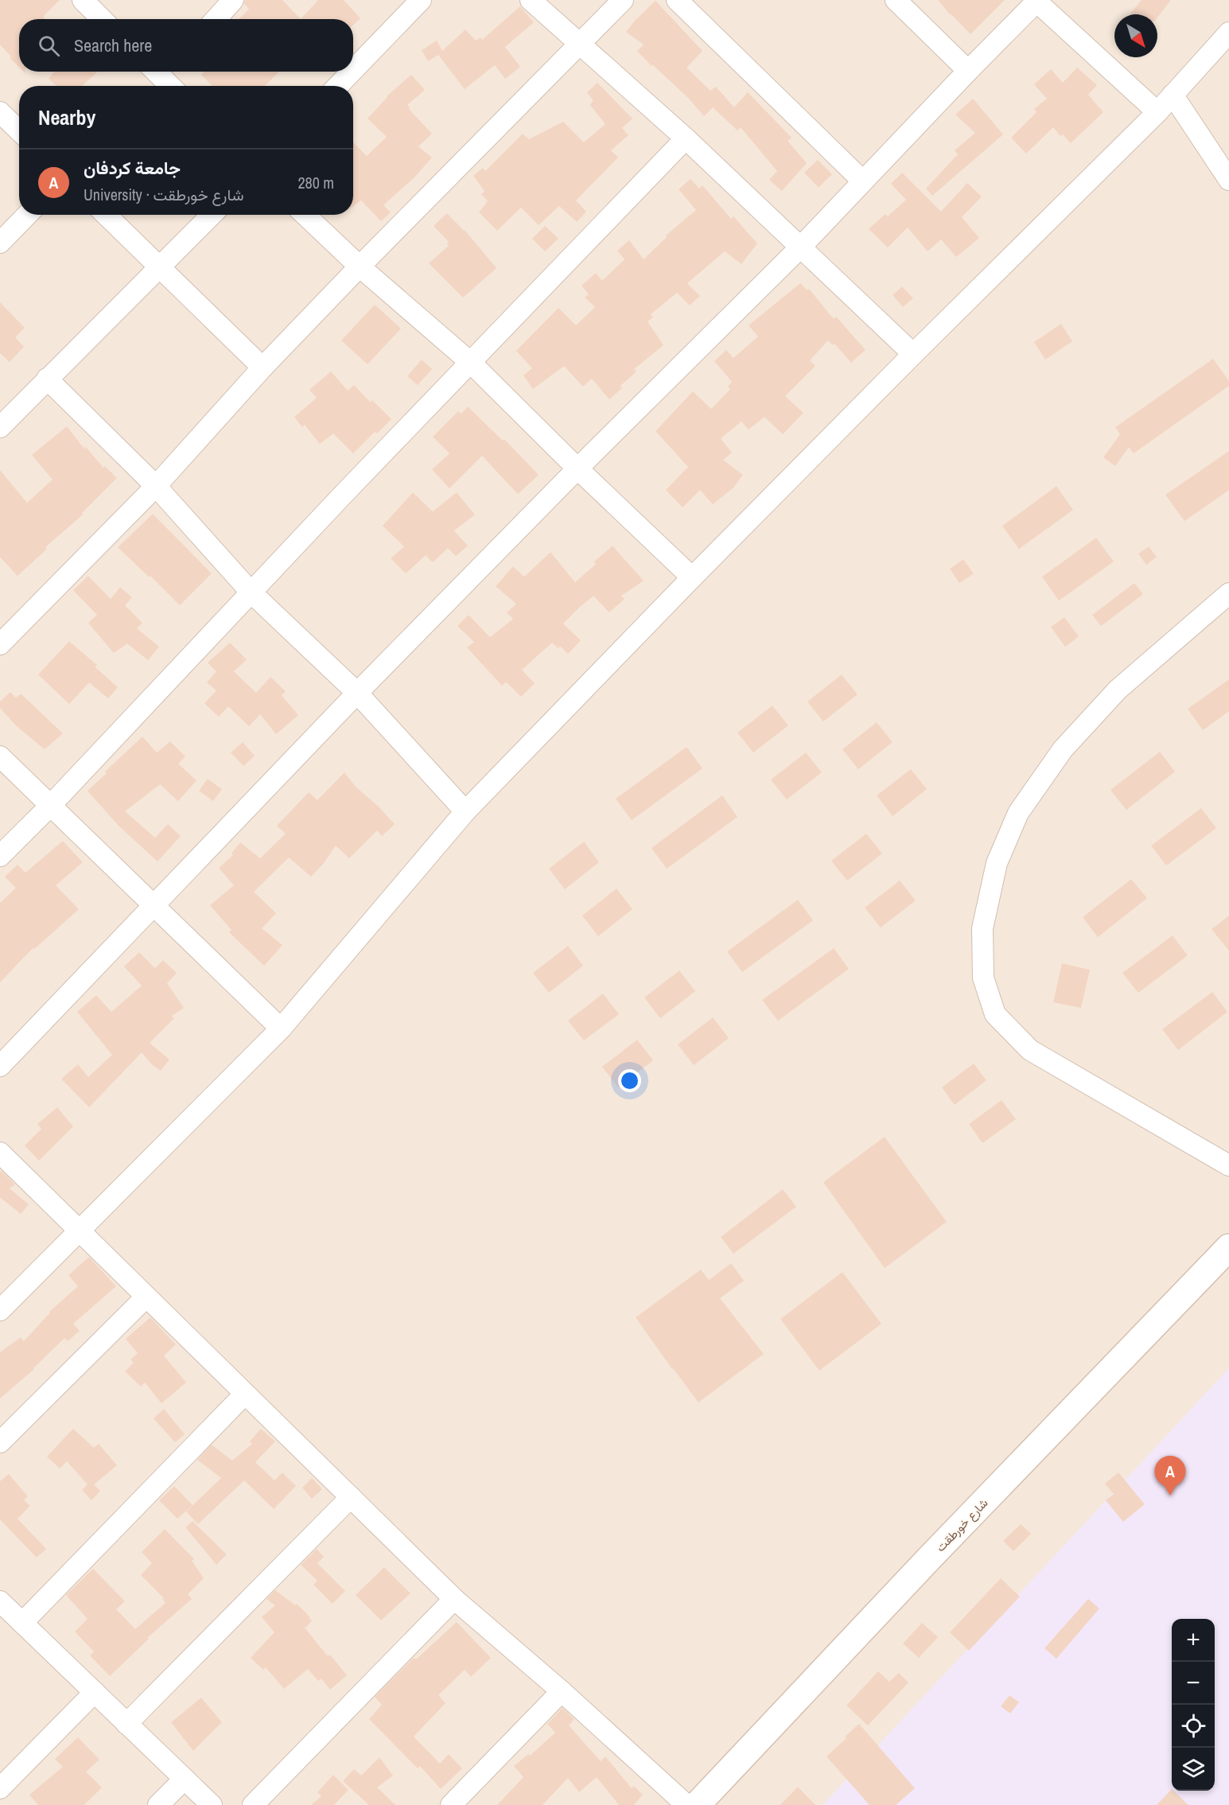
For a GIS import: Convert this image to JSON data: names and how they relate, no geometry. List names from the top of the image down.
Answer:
{
  "streets": {
    "street": ["شارع خورطقت"]
  },
  "north": "bottom right",
  "page": {
    "search": "Search here",
    "heading": "Nearby",
    "list": [
      {
        "mark": "A",
        "name": "جامعة كردفان",
        "note": "University · شارع خورطقت",
        "value": "280 m"
      }
    ],
    "pins": "A",
    "map_buttons": ["+", "−"]
  }
}
